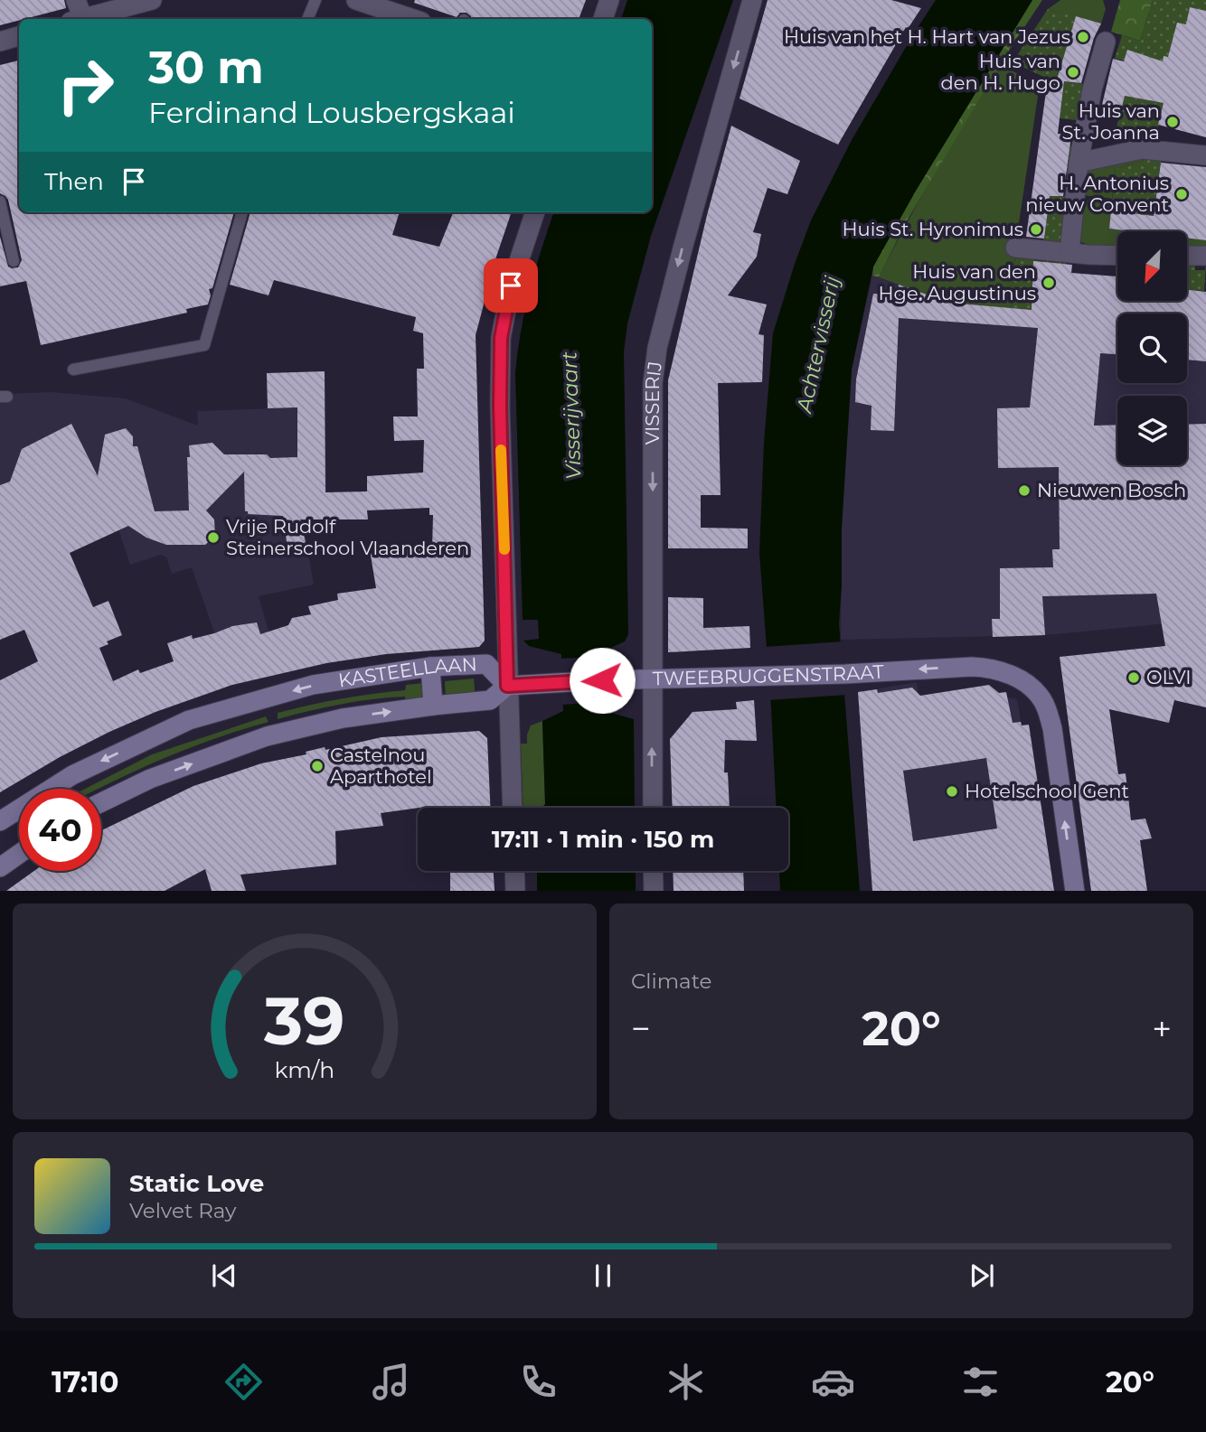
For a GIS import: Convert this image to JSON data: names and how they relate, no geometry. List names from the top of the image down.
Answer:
{
  "streets": {
    "street": ["VISSERIJ", "KASTEELLAAN", "TWEEBRUGGENSTRAAT"]
  },
  "crossings": [
    ["VISSERIJ", "TWEEBRUGGENSTRAAT"],
    ["KASTEELLAAN", "TWEEBRUGGENSTRAAT"]
  ],
  "water": ["Achtervisserij", "Visserijvaart"],
  "places": [
    "Huis van het H. Hart van Jezus",
    "Huis van den H. Hugo",
    "Huis van St. Joanna",
    "H. Antonius nieuw Convent",
    "Huis St. Hyronimus",
    "Huis van den Hge. Augustinus",
    "Nieuwen Bosch",
    "Vrije Rudolf Steinerschool Vlaanderen",
    "OLVI",
    "Castelnou Aparthotel",
    "Hotelschool Gent"
  ],
  "north": "bottom left",
  "page": {
    "turn": ["30 m", "Ferdinand Lousbergskaai"],
    "then": "Then",
    "limit": "40",
    "trip": "17:11 · 1 min · 150 m",
    "tile": "Climate",
    "heat": ["−", "20°", "+"],
    "song": ["Static Love", "Velvet Ray"],
    "tabs": ["17:10", "20°"],
    "gauge": ["39", "km/h"]
  }
}
